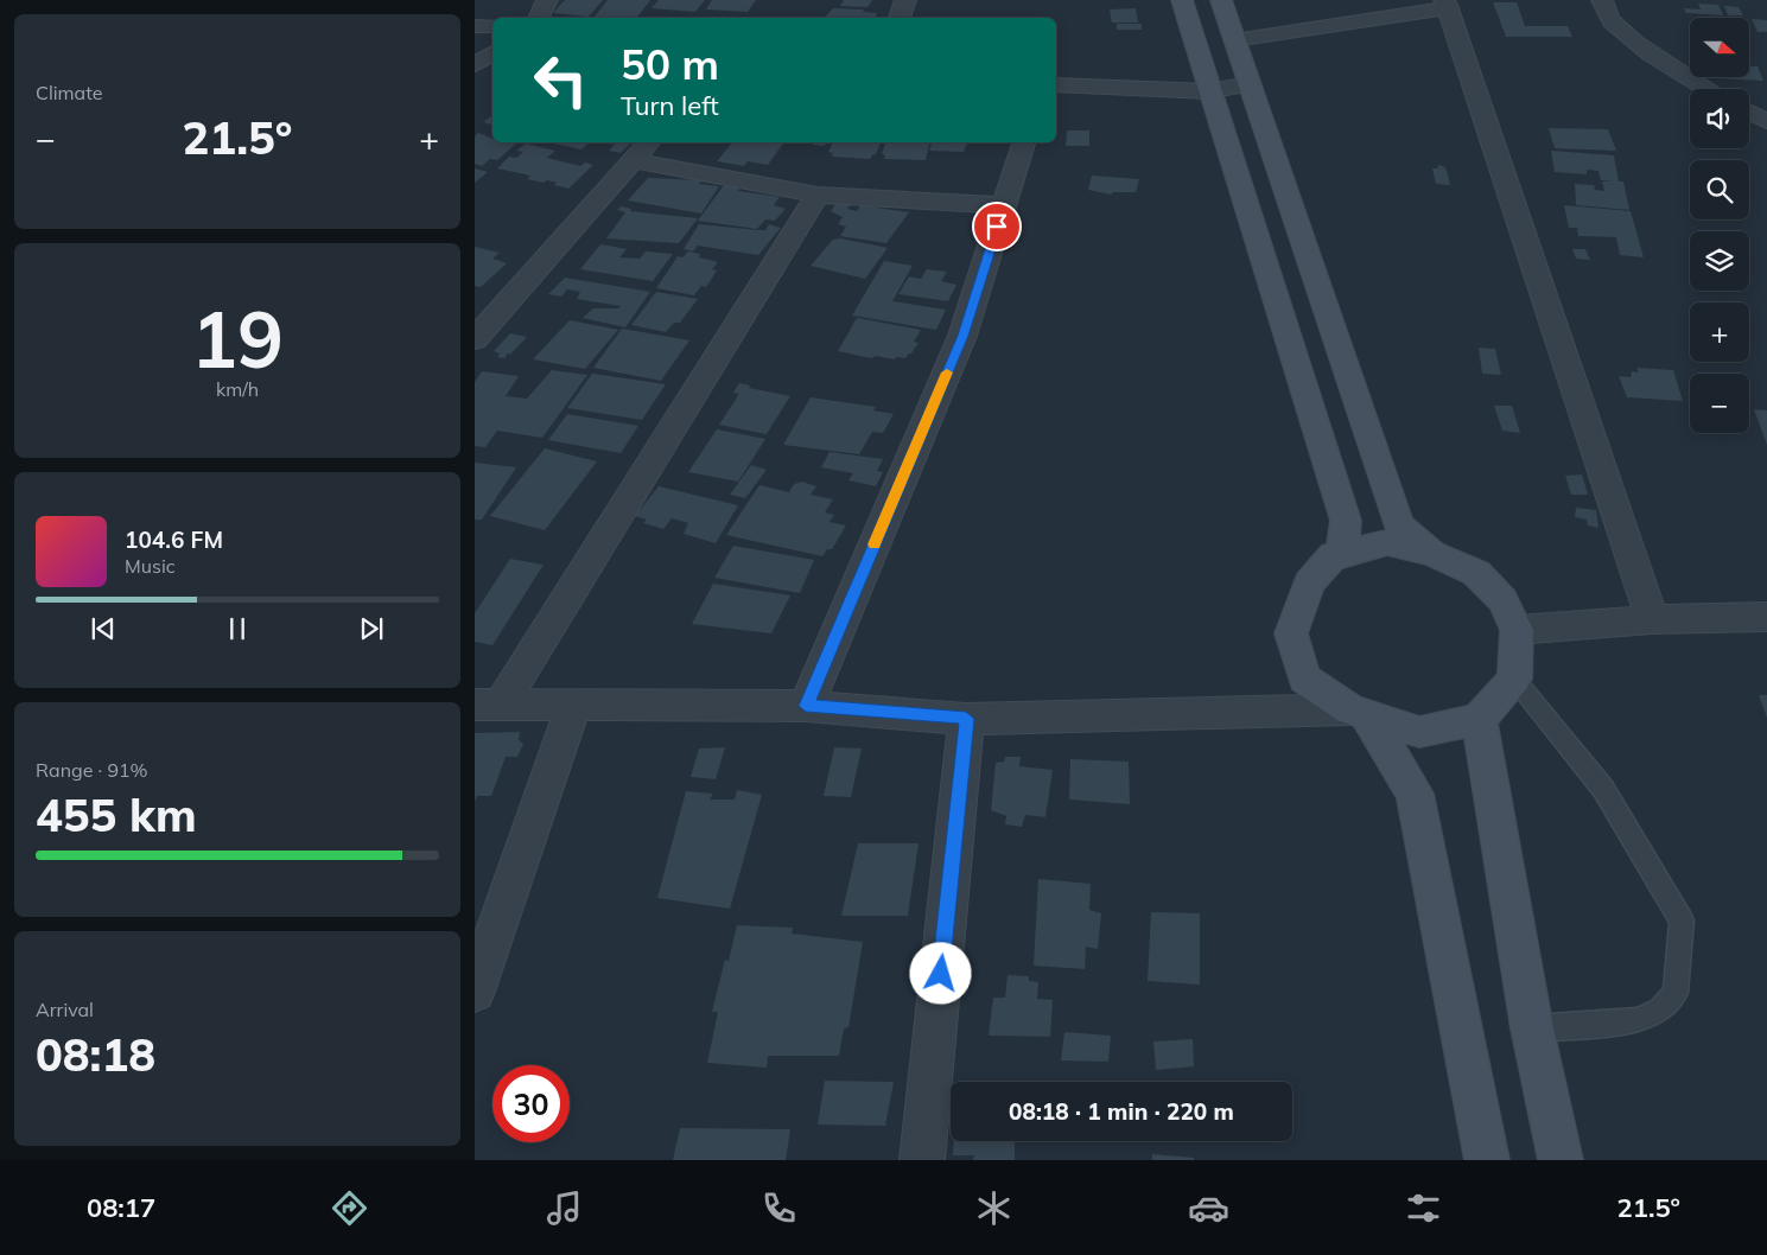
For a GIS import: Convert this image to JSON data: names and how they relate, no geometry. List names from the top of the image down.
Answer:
{
  "north": "right",
  "page": {
    "tile": [
      "Climate",
      ["19", "km/h"],
      ["Range · 91%", "455 km"],
      ["Arrival", "08:18"]
    ],
    "map_buttons": ["+", "−"],
    "turn": ["50 m", "Turn left"],
    "heat": ["−", "21.5°", "+"],
    "song": ["104.6 FM", "Music"],
    "limit": "30",
    "trip": "08:18 · 1 min · 220 m",
    "tabs": ["08:17", "21.5°"]
  }
}
